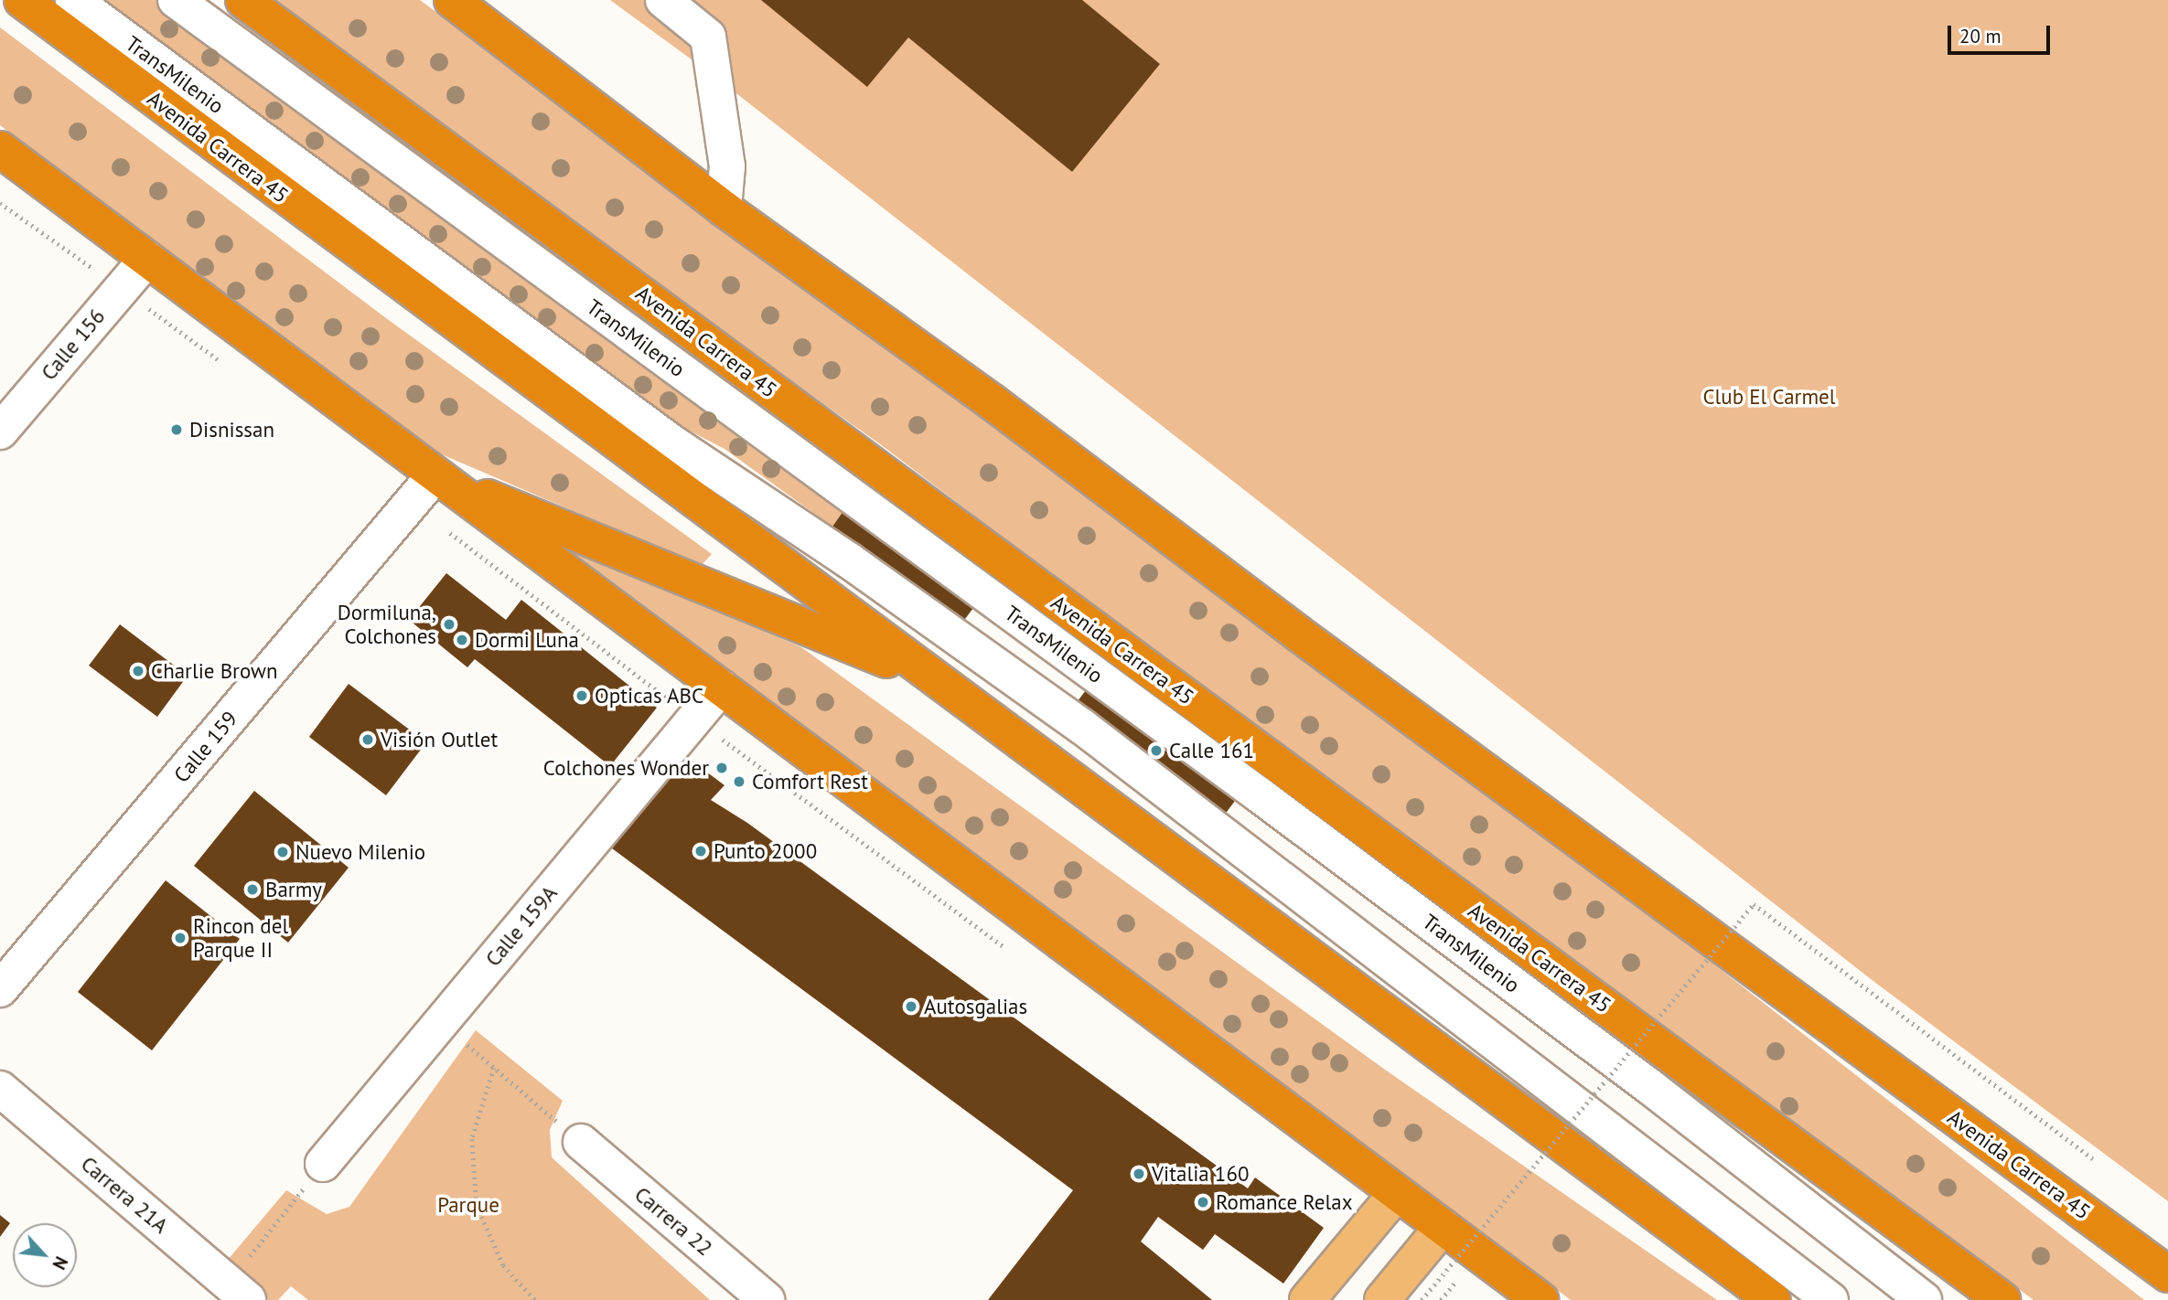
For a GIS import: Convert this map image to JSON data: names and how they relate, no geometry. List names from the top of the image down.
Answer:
{
  "streets": {
    "highway": ["Avenida Carrera 45"],
    "street": [
      "TransMilenio",
      "Calle 156",
      "Calle 159",
      "Calle 159A",
      "Carrera 21A",
      "Carrera 22"
    ]
  },
  "parks": ["Club El Carmel", "Parque"],
  "places": [
    "Disnissan",
    "Dormiluna, Colchones",
    "Dormi Luna",
    "Charlie Brown",
    "Opticas ABC",
    "Visión Outlet",
    "Calle 161",
    "Colchones Wonder",
    "Comfort Rest",
    "Punto 2000",
    "Nuevo Milenio",
    "Barmy",
    "Rincon del Parque II",
    "Autosgalias",
    "Vitalia 160",
    "Romance Relax"
  ],
  "scale_bar": "20 m",
  "north": "bottom right"
}
